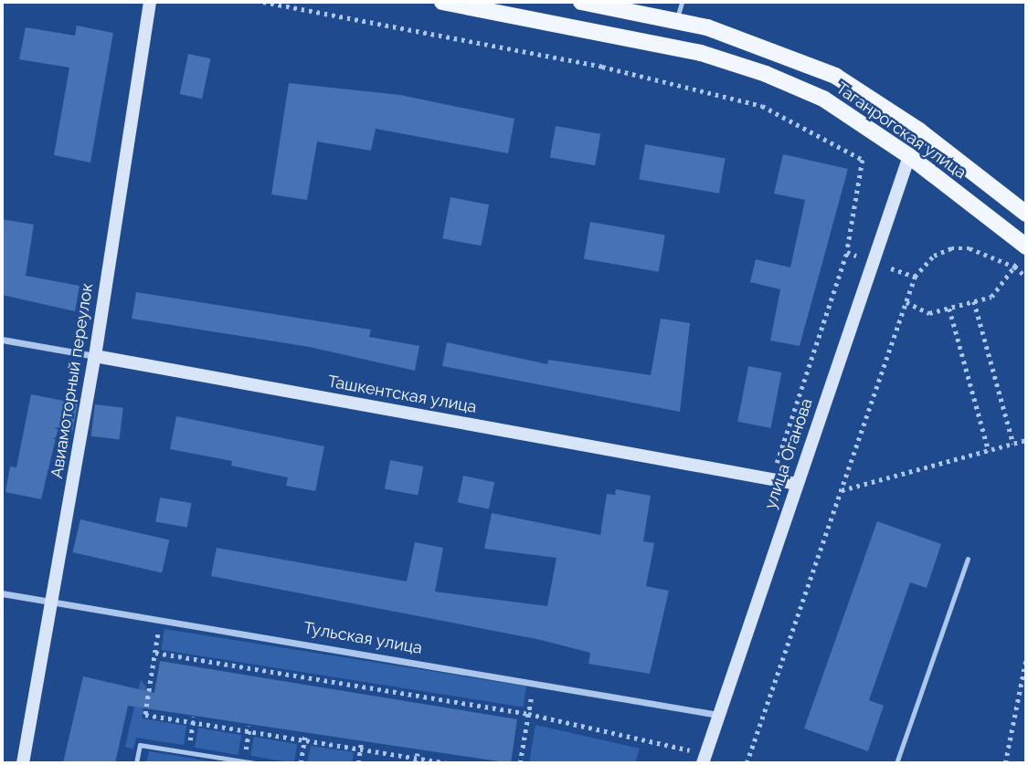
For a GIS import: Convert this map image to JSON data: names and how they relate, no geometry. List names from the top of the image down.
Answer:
{
  "streets": {
    "main road": ["Таганрогская улица"],
    "street": [
      "Авиамоторный переулок",
      "Ташкентская улица",
      "улица Оганова",
      "Тульская улица"
    ]
  },
  "crossings": [
    ["Таганрогская улица", "улица Оганова"],
    ["Авиамоторный переулок", "Ташкентская улица"],
    ["Авиамоторный переулок", "Тульская улица"],
    ["Ташкентская улица", "улица Оганова"],
    ["улица Оганова", "Тульская улица"]
  ]
}
